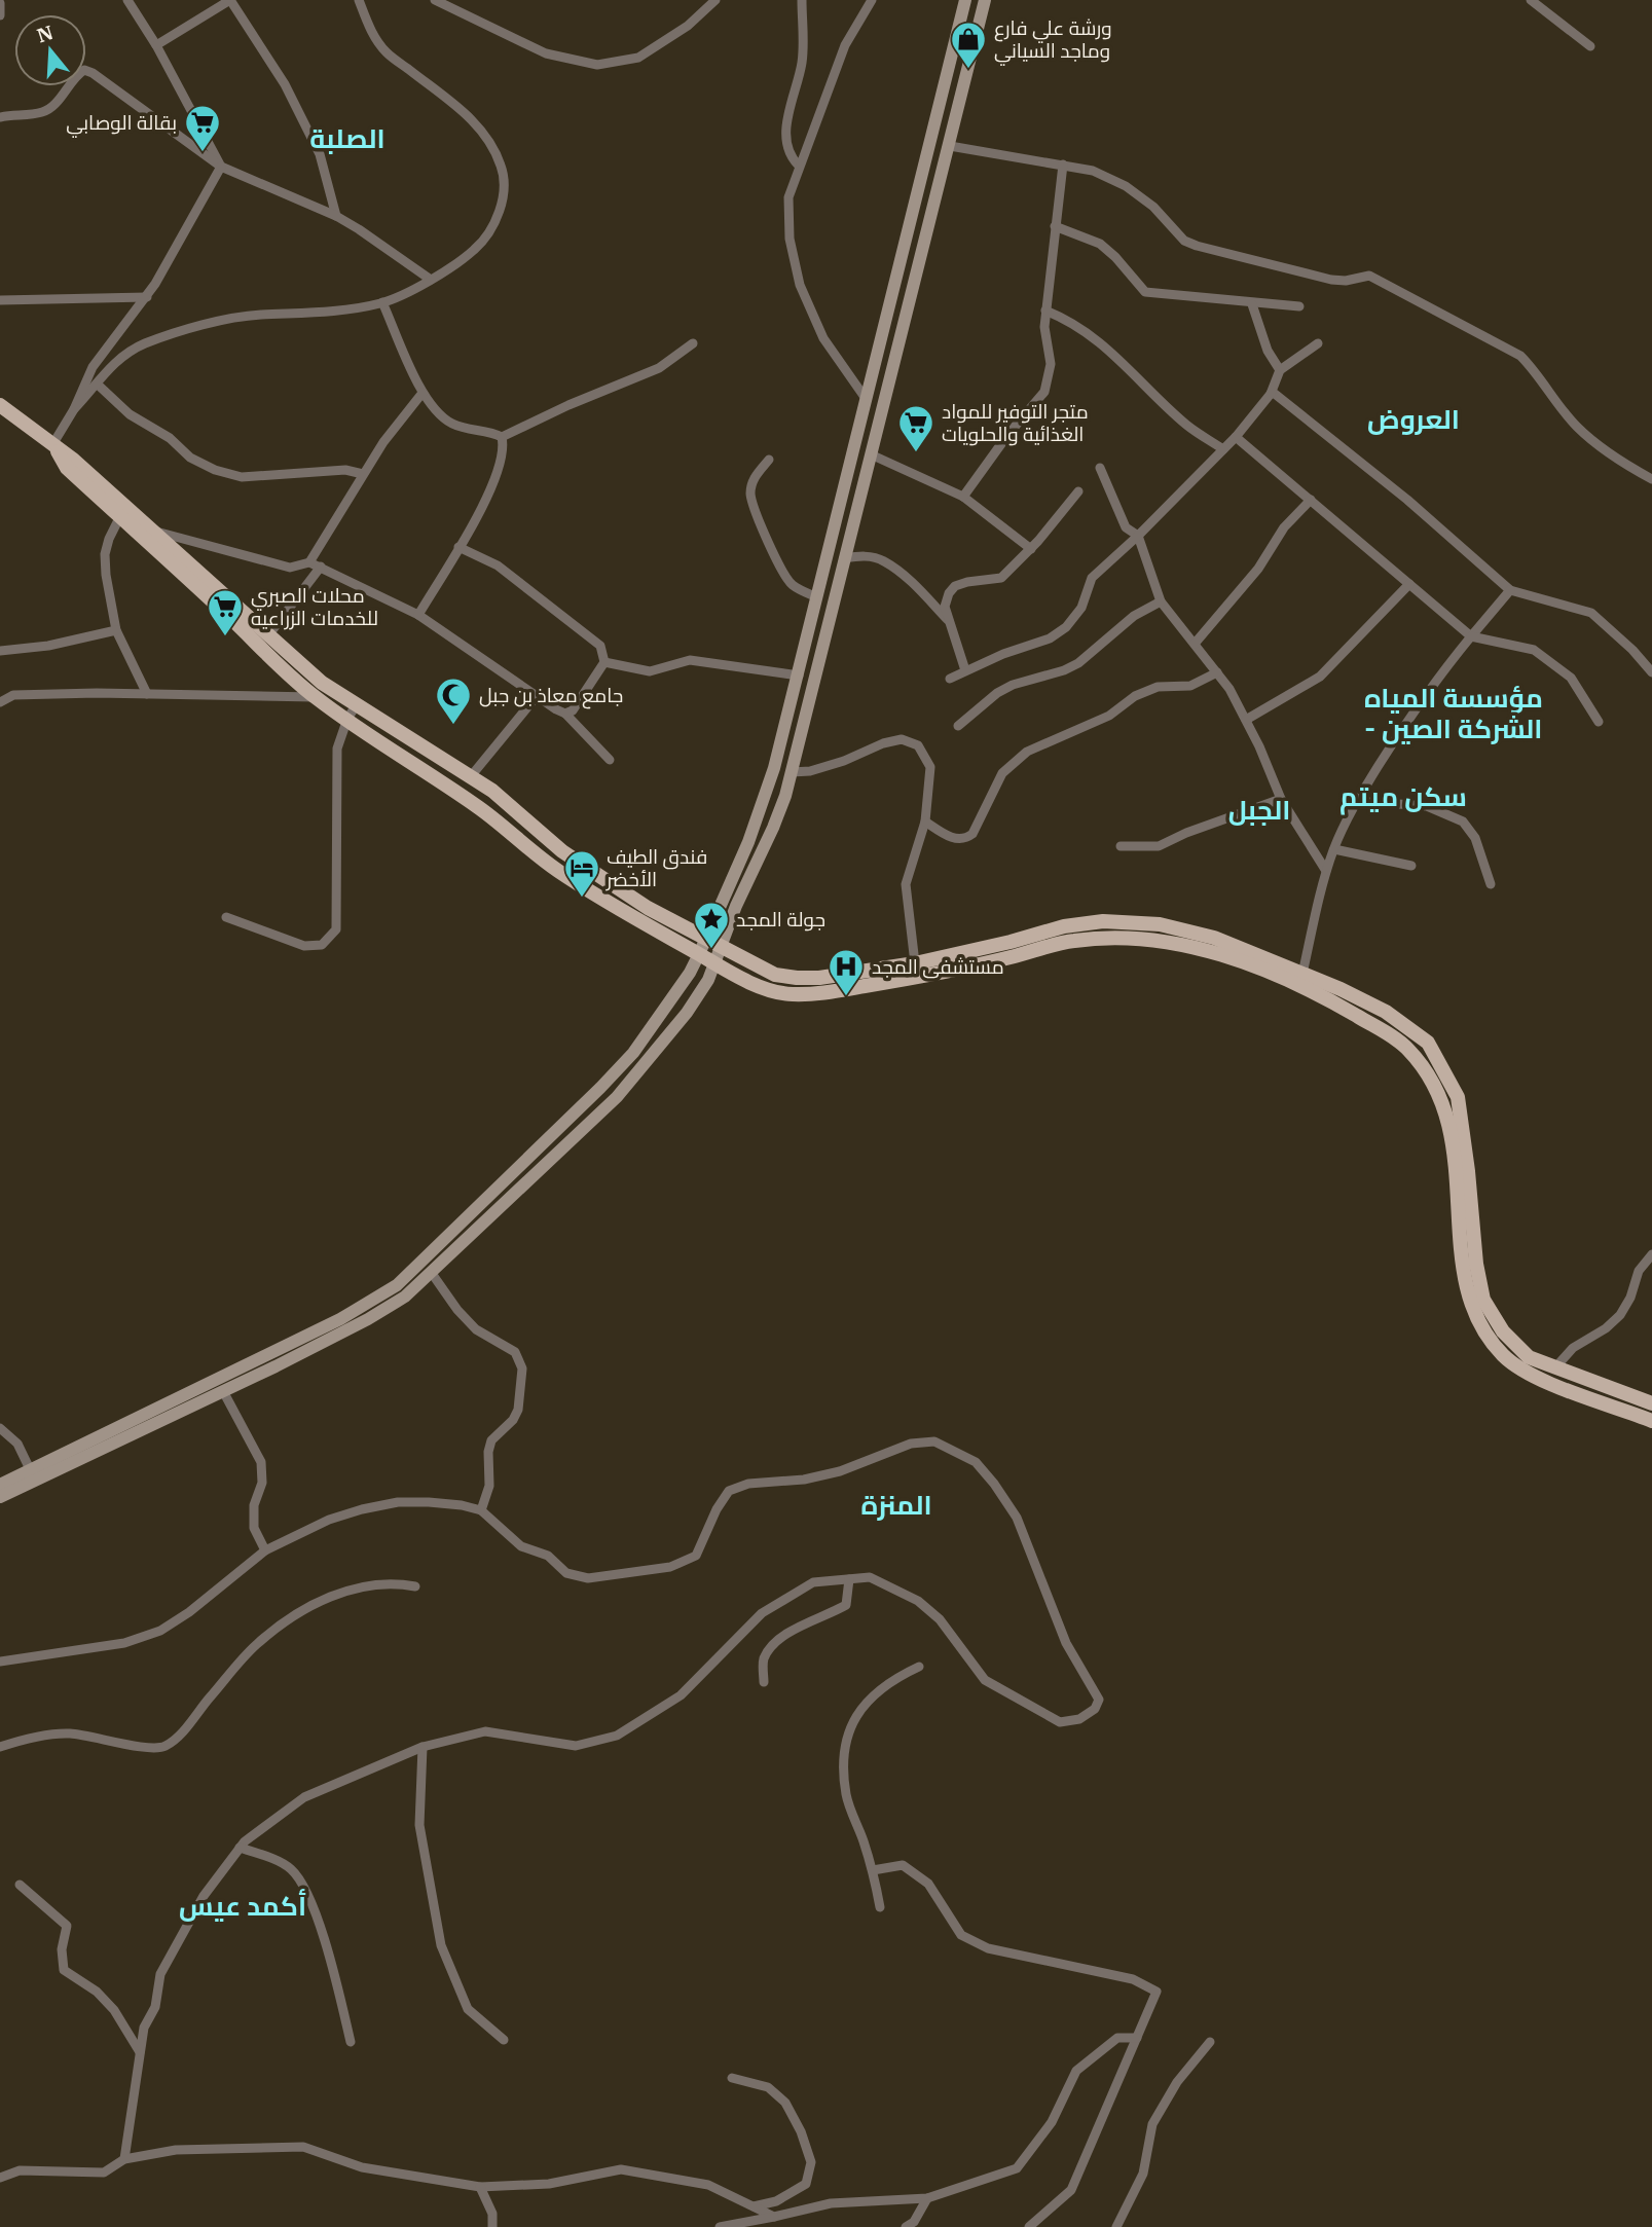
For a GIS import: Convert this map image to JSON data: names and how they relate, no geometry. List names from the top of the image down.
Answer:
{
  "districts": [
    "الصلبة",
    "العروض",
    "مؤسسة المياه - الشركة الصين",
    "سكن ميتم",
    "الجبل",
    "المنزة",
    "أكمد عيس"
  ],
  "places": {
    "shop": ["ورشة علي فارع وماجد السياني"],
    "supermarket": ["بقالة الوصابي", "متجر التوفير للمواد الغذائية والحلويات", "محلات الصبري للخدمات الزراعيه"],
    "mosque": ["جامع معاذ بن جبل"],
    "hotel": ["فندق الطيف الأخضر"],
    "place": ["جولة المجد"],
    "hospital": ["مستشفى المجد"]
  },
  "north": "top"
}
